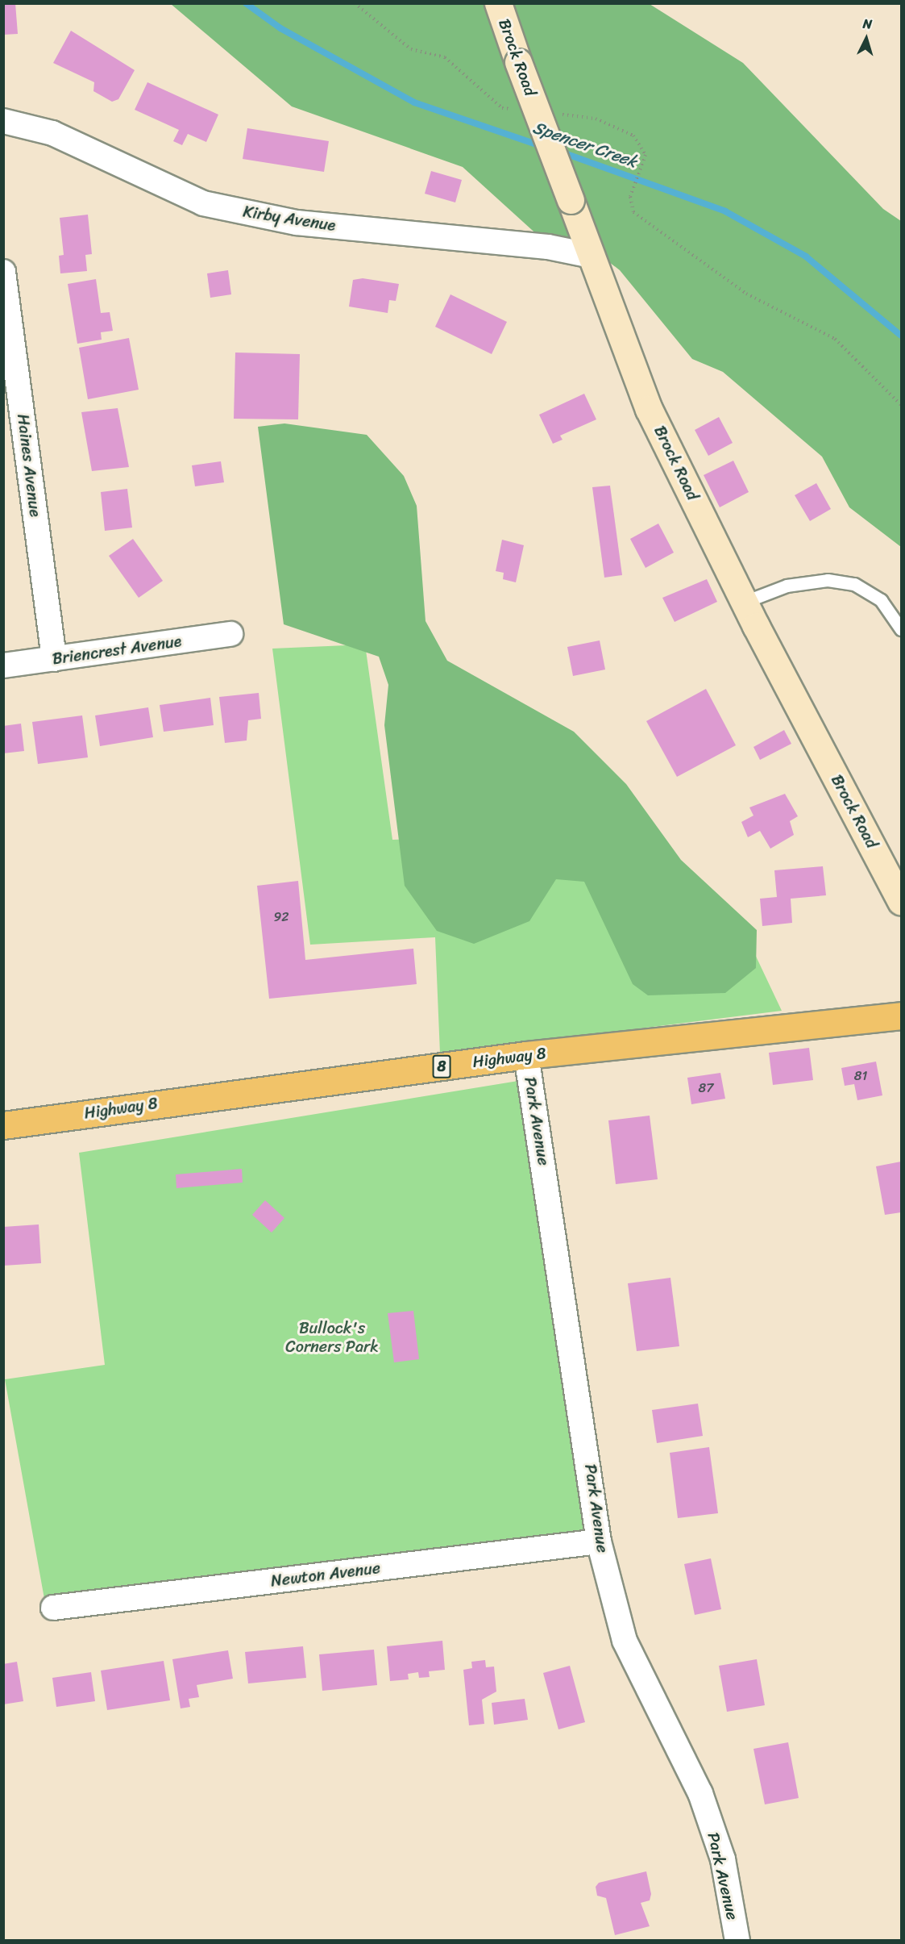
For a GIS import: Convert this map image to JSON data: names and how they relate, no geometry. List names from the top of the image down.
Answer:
{
  "streets": {
    "main road": ["Brock Road", "Highway 8", "8"],
    "street": [
      "Kirby Avenue",
      "Haines Avenue",
      "Briencrest Avenue",
      "Park Avenue",
      "Newton Avenue"
    ]
  },
  "crossings": [
    ["Brock Road", "Kirby Avenue"],
    ["Haines Avenue", "Briencrest Avenue"],
    ["Highway 8", "Park Avenue"],
    ["Park Avenue", "Newton Avenue"]
  ],
  "water": ["Spencer Creek"],
  "parks": ["Bullock's Corners Park"],
  "house_numbers": ["92", "81", "87"],
  "north": "top"
}
